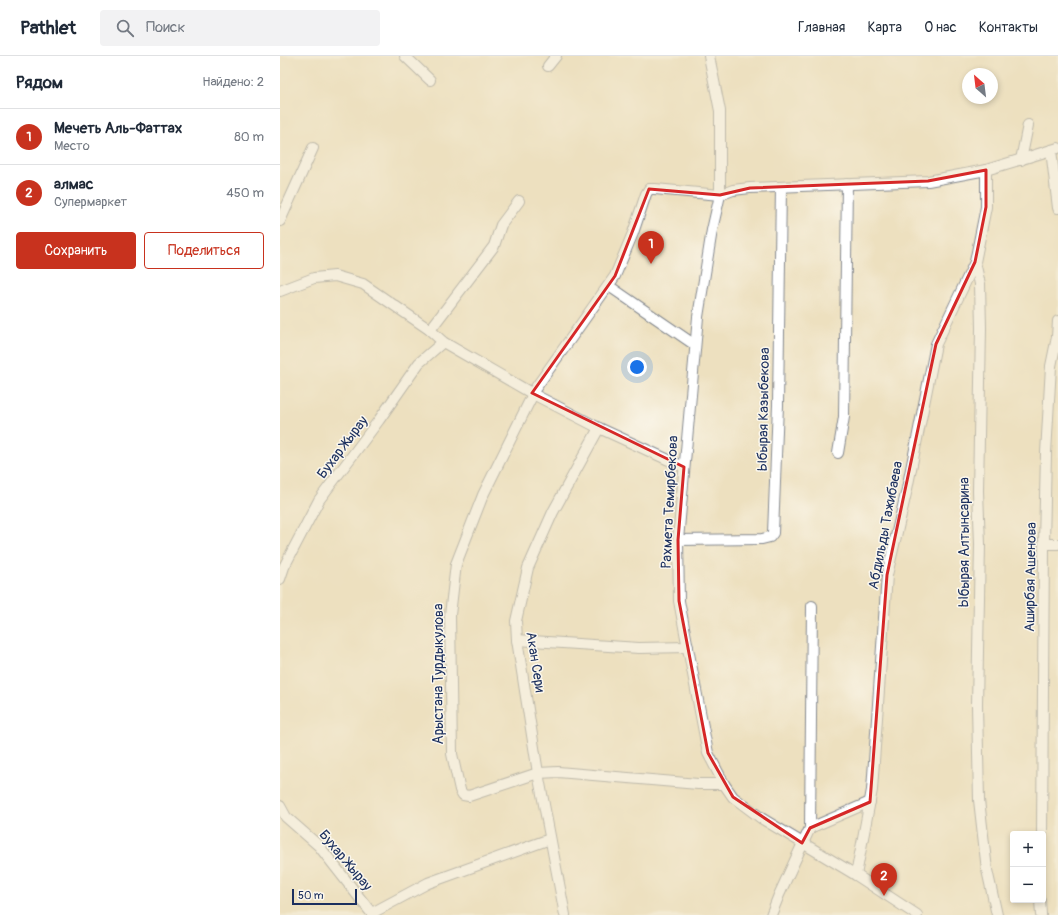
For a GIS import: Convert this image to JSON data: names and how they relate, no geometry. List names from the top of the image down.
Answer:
{
  "streets": {
    "street": [
      "Ыбырая Казыбекова",
      "Бухар Жырау",
      "Рахмета Темирбекова",
      "Абдильды Тажибаева",
      "Ыбырая Алтынсарина",
      "Аширбая Ашенова",
      "Акан Сери",
      "Арыстана Турдыкулова"
    ]
  },
  "crossings": [
    ["Ыбырая Казыбекова", "Рахмета Темирбекова"],
    ["Рахмета Темирбекова", "Абдильды Тажибаева"],
    ["Рахмета Темирбекова", "Арыстана Турдыкулова"],
    ["Абдильды Тажибаева", "Ыбырая Алтынсарина"],
    ["Акан Сери", "Арыстана Турдыкулова"]
  ],
  "scale_bar": "50 m",
  "north": "top left",
  "page": {
    "header": "Pathlet",
    "search": "Поиск",
    "nav": [
      "Главная",
      "Карта",
      "О нас",
      "Контакты"
    ],
    "heading": ["Рядом", "Найдено: 2"],
    "list": [
      {
        "mark": "1",
        "name": "Мечеть Аль-Фаттах",
        "note": "Место",
        "value": "80 m"
      },
      {
        "mark": "2",
        "name": "алмас",
        "note": "Супермаркет",
        "value": "450 m"
      }
    ],
    "buttons": ["Сохранить", "Поделиться"],
    "pins": ["1", "2"],
    "map_buttons": ["+", "−"],
    "scale": "50 m"
  }
}
